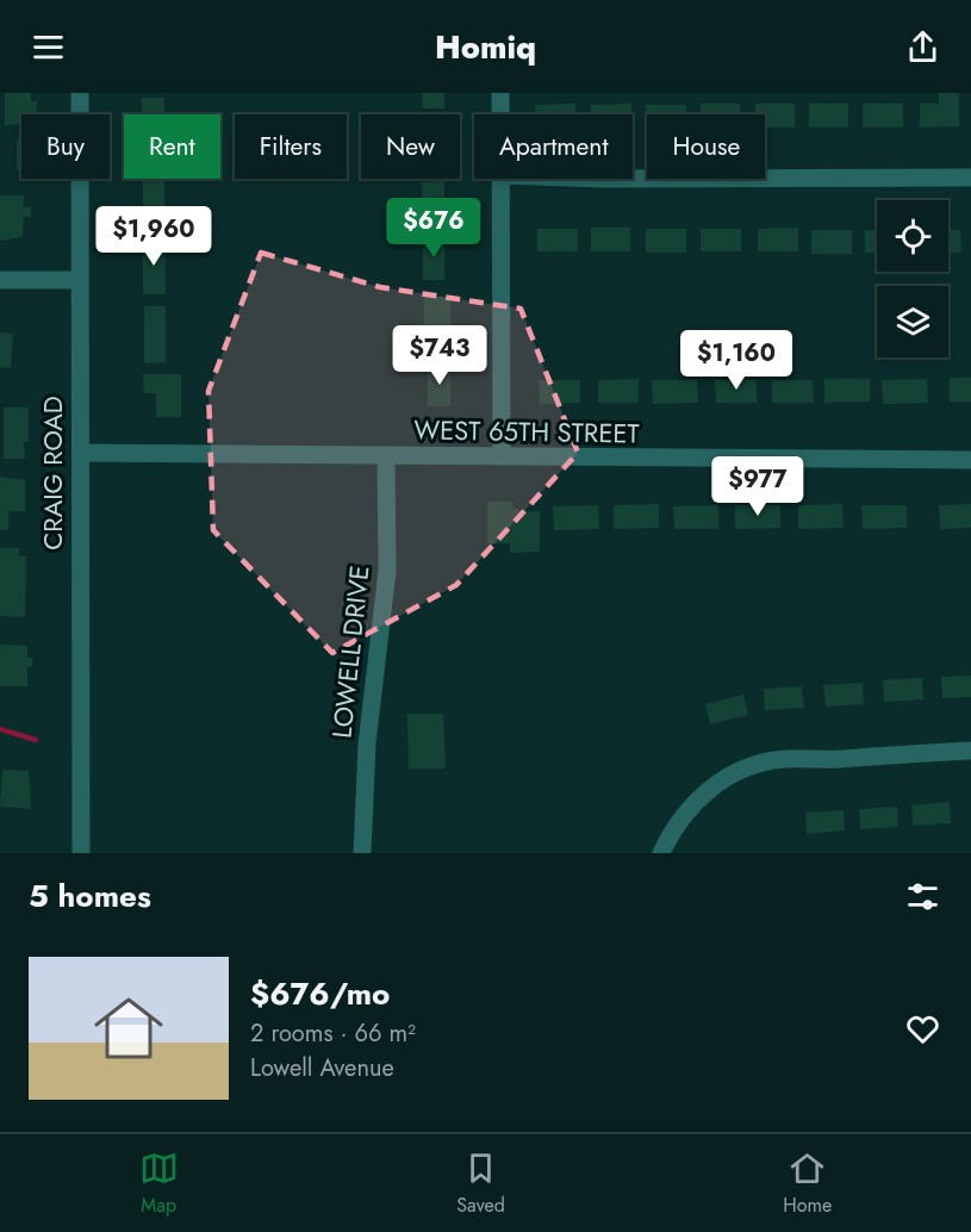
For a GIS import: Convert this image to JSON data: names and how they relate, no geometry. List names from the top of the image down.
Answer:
{
  "streets": {
    "street": ["WEST 65TH STREET", "CRAIG ROAD", "LOWELL DRIVE"]
  },
  "crossings": [
    ["WEST 65TH STREET", "CRAIG ROAD"],
    ["WEST 65TH STREET", "LOWELL DRIVE"]
  ],
  "page": {
    "header": "Homiq",
    "chip": [
      "Buy",
      "Rent",
      "Filters",
      "New",
      "Apartment",
      "House"
    ],
    "price": [
      "$676",
      "$1,960",
      "$743",
      "$1,160",
      "$977"
    ],
    "heading": "5 homes",
    "list": [
      {
        "name": "$676/mo",
        "note": "2 rooms · 66 m² · Lowell Avenue"
      }
    ],
    "tabs": ["Map", "Saved", "Home"]
  }
}
